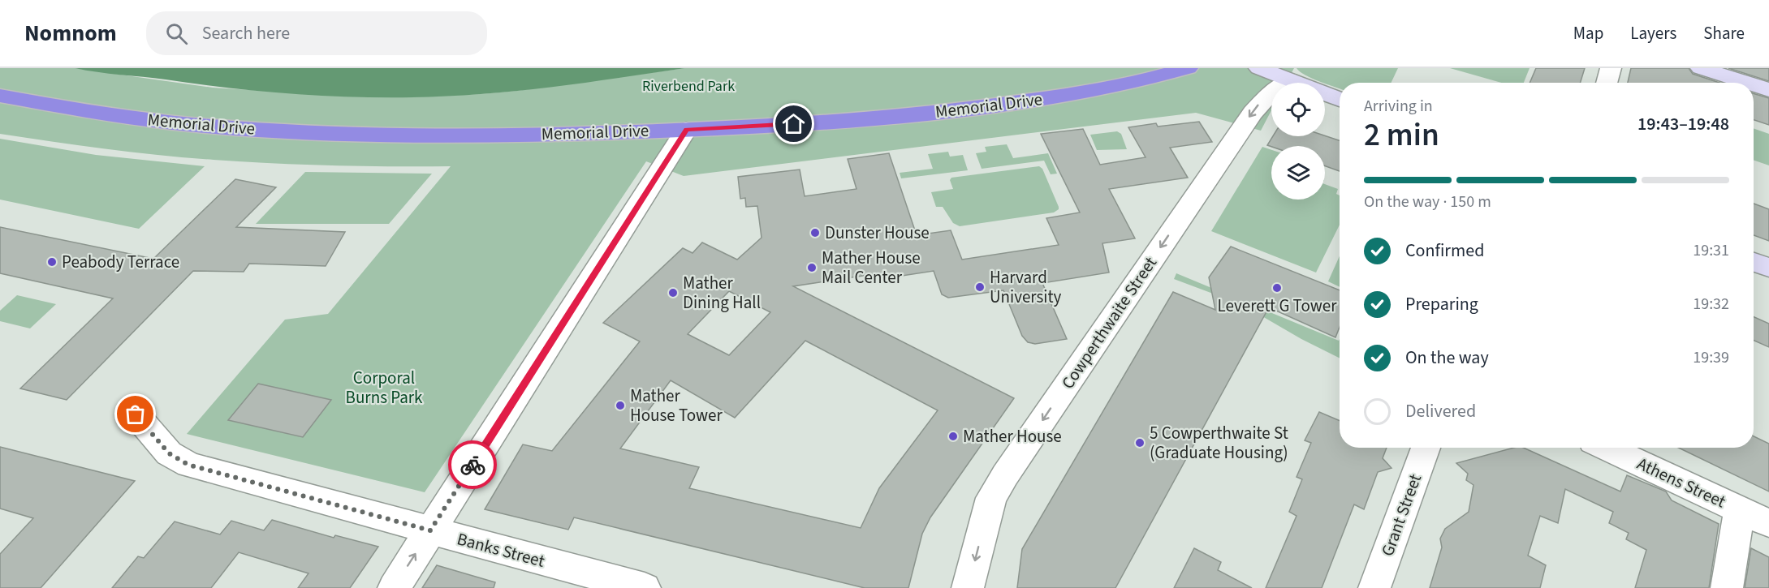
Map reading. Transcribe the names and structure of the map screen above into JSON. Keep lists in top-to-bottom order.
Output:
{
  "streets": {
    "highway": ["Memorial Drive"],
    "street": [
      "Cowperthwaite Street",
      "Athens Street",
      "Grant Street",
      "Banks Street"
    ]
  },
  "one_way": ["Cowperthwaite Street"],
  "parks": ["Riverbend Park", "Corporal Burns Park"],
  "places": [
    "Dunster House",
    "Peabody Terrace",
    "Mather House Mail Center",
    "Harvard University",
    "Leverett G Tower",
    "Mather Dining Hall",
    "Mather House Tower",
    "Mather House",
    "5 Cowperthwaite St (Graduate Housing)"
  ],
  "page": {
    "header": "Nomnom",
    "search": "Search here",
    "nav": ["Map", "Layers", "Share"],
    "heading": ["2 min", "Arriving in", "19:43–19:48"],
    "bar": "On the way · 150 m",
    "list": [
      ["Confirmed", "19:31"],
      ["Preparing", "19:32"],
      ["On the way", "19:39"],
      "Delivered"
    ]
  }
}
